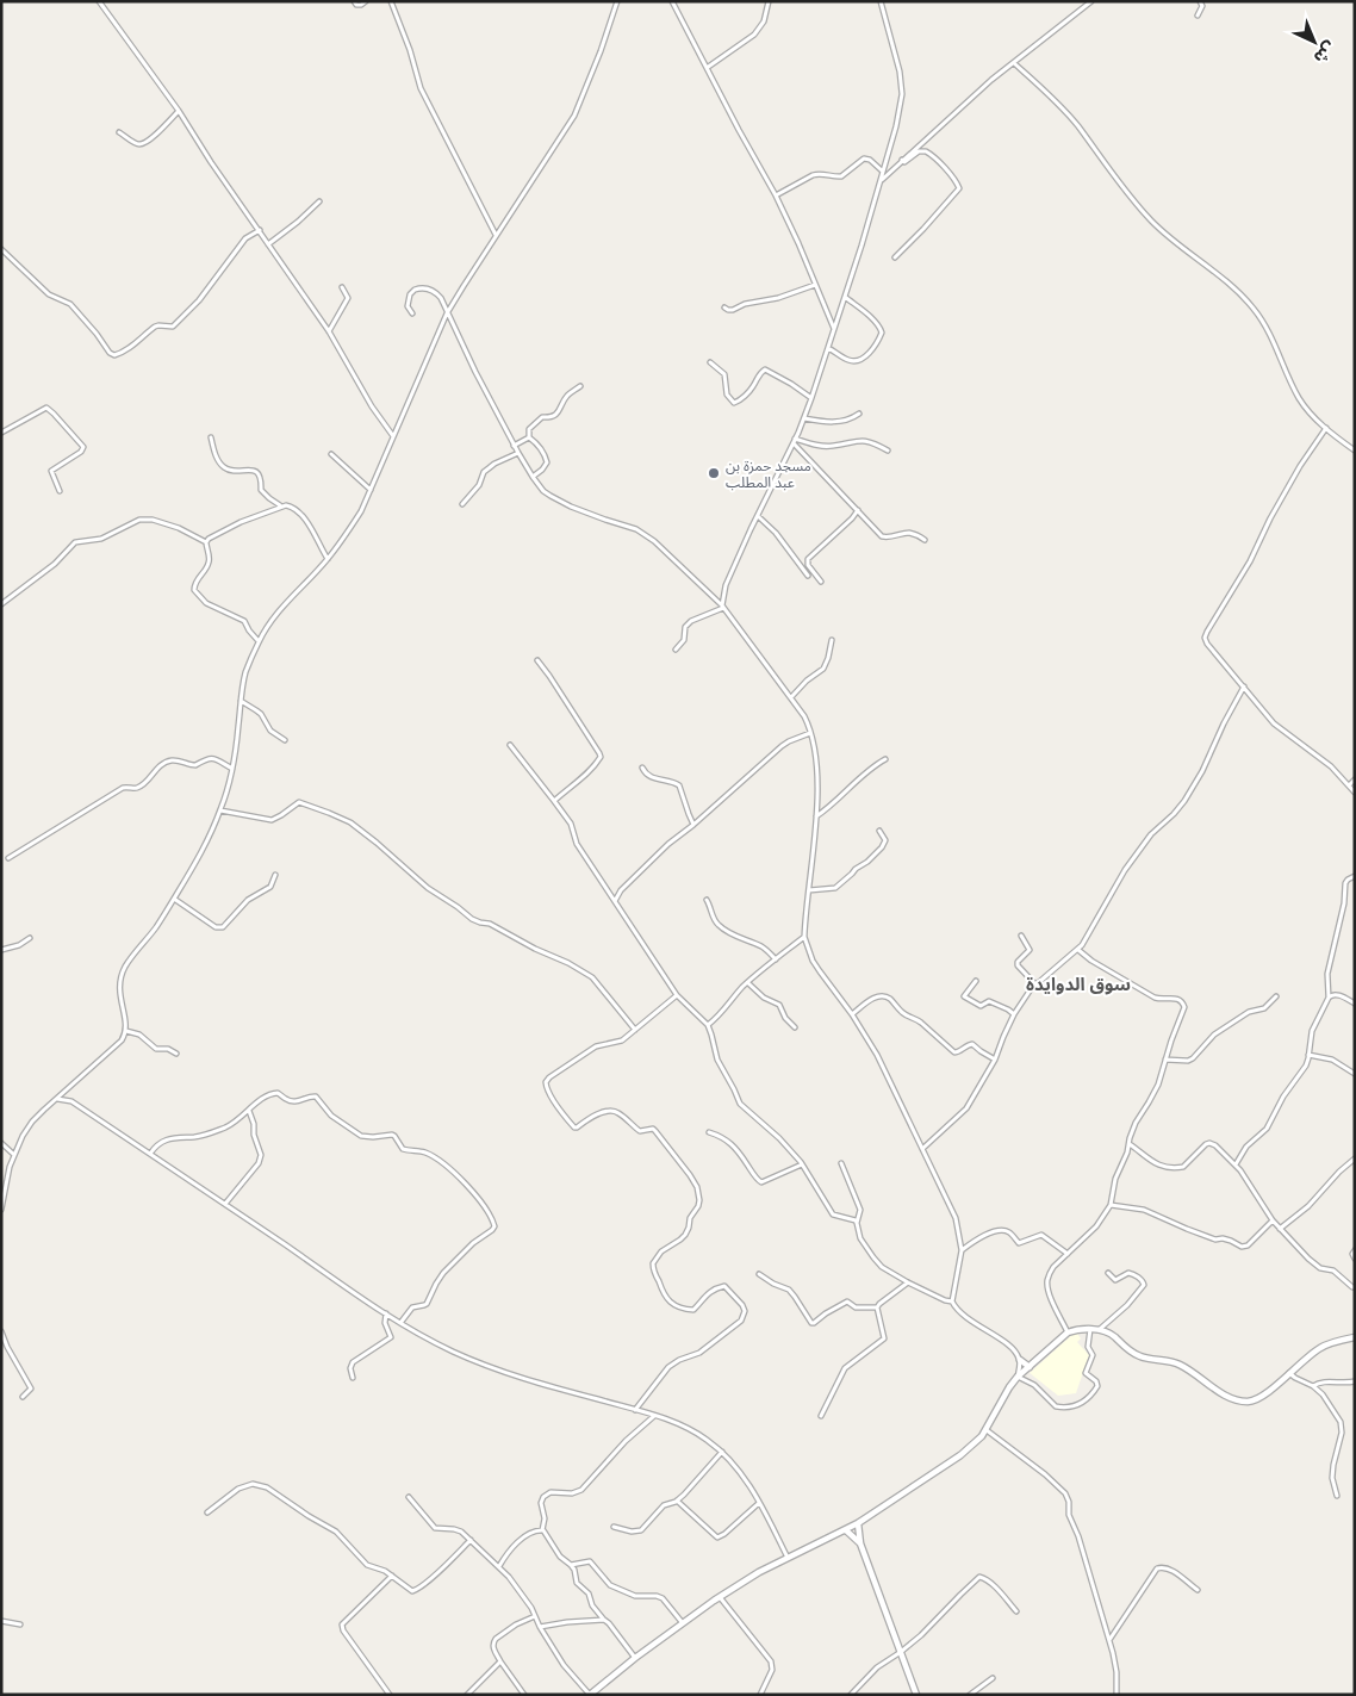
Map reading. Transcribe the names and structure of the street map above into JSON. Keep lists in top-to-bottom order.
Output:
{
  "districts": ["سوق الدوايدة"],
  "places": ["مسجد حمزة بن عبد المطلب"],
  "north": "bottom right"
}
